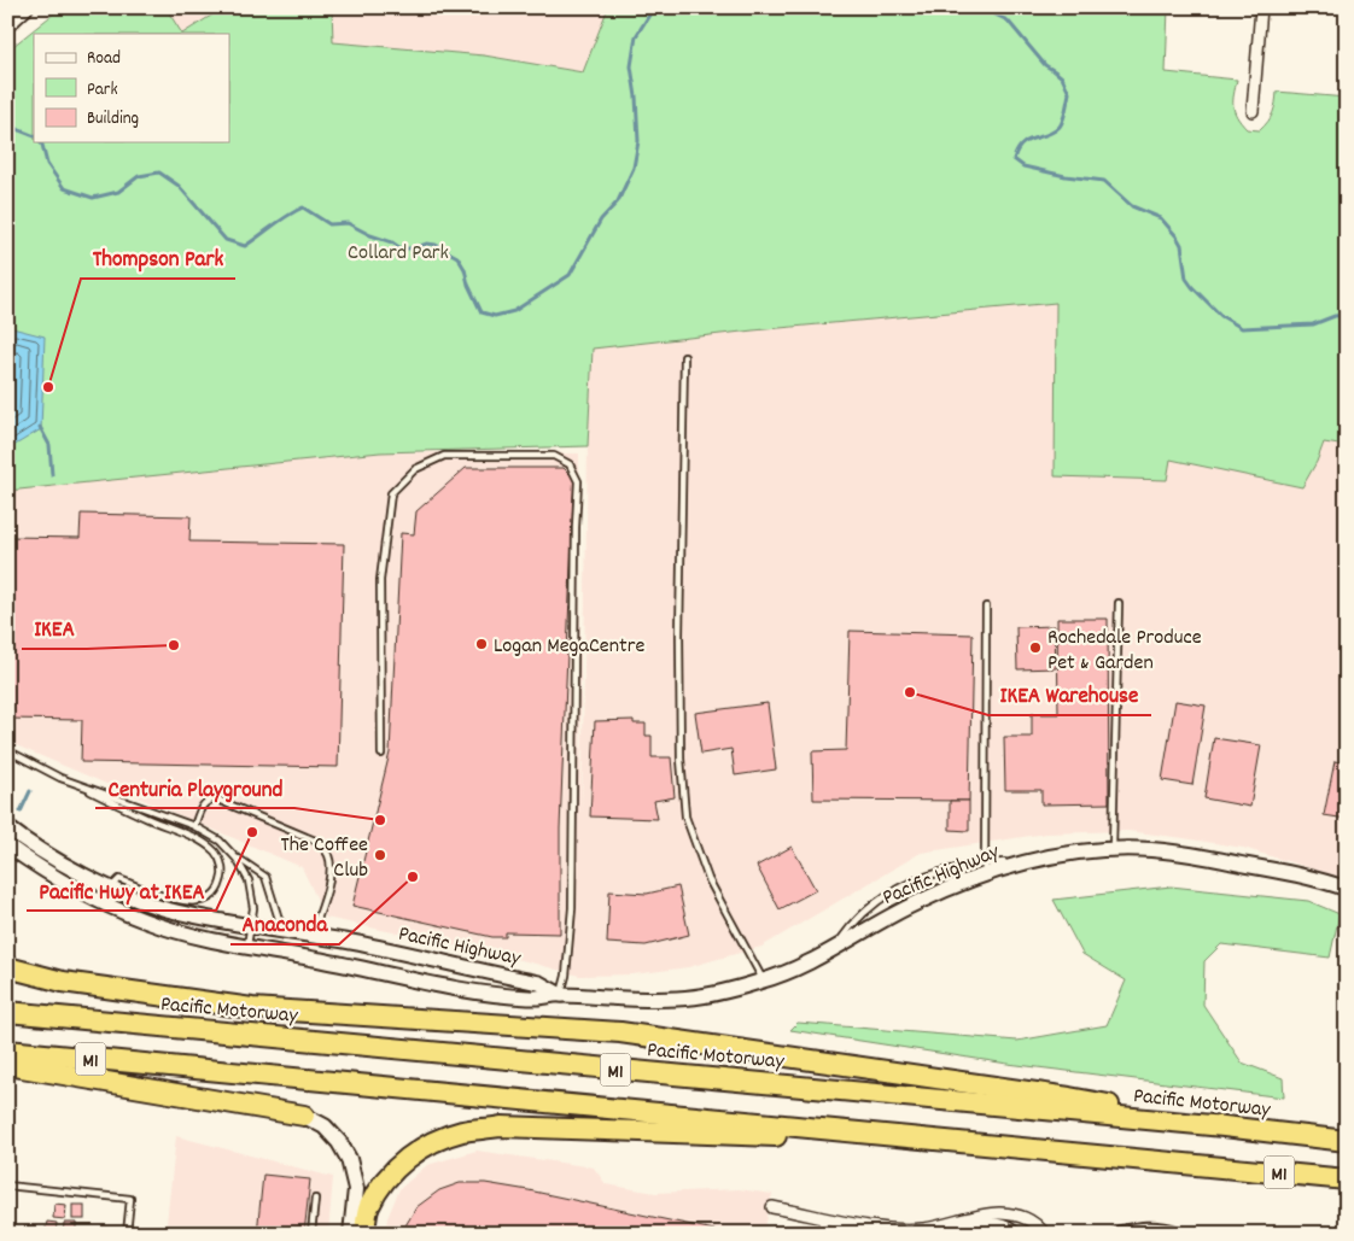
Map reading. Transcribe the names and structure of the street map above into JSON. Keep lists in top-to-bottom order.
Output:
{
  "streets": {
    "highway": ["Pacific Motorway", "M1"],
    "street": ["Pacific Highway"]
  },
  "parks": ["Collard Park"],
  "places": [
    "Thompson Park",
    "Logan MegaCentre",
    "IKEA",
    "Rochedale Produce Pet & Garden",
    "IKEA Warehouse",
    "Centuria Playground",
    "Pacific Hwy at IKEA",
    "The Coffee Club",
    "Anaconda"
  ],
  "legend": ["Road", "Park", "Building"]
}
